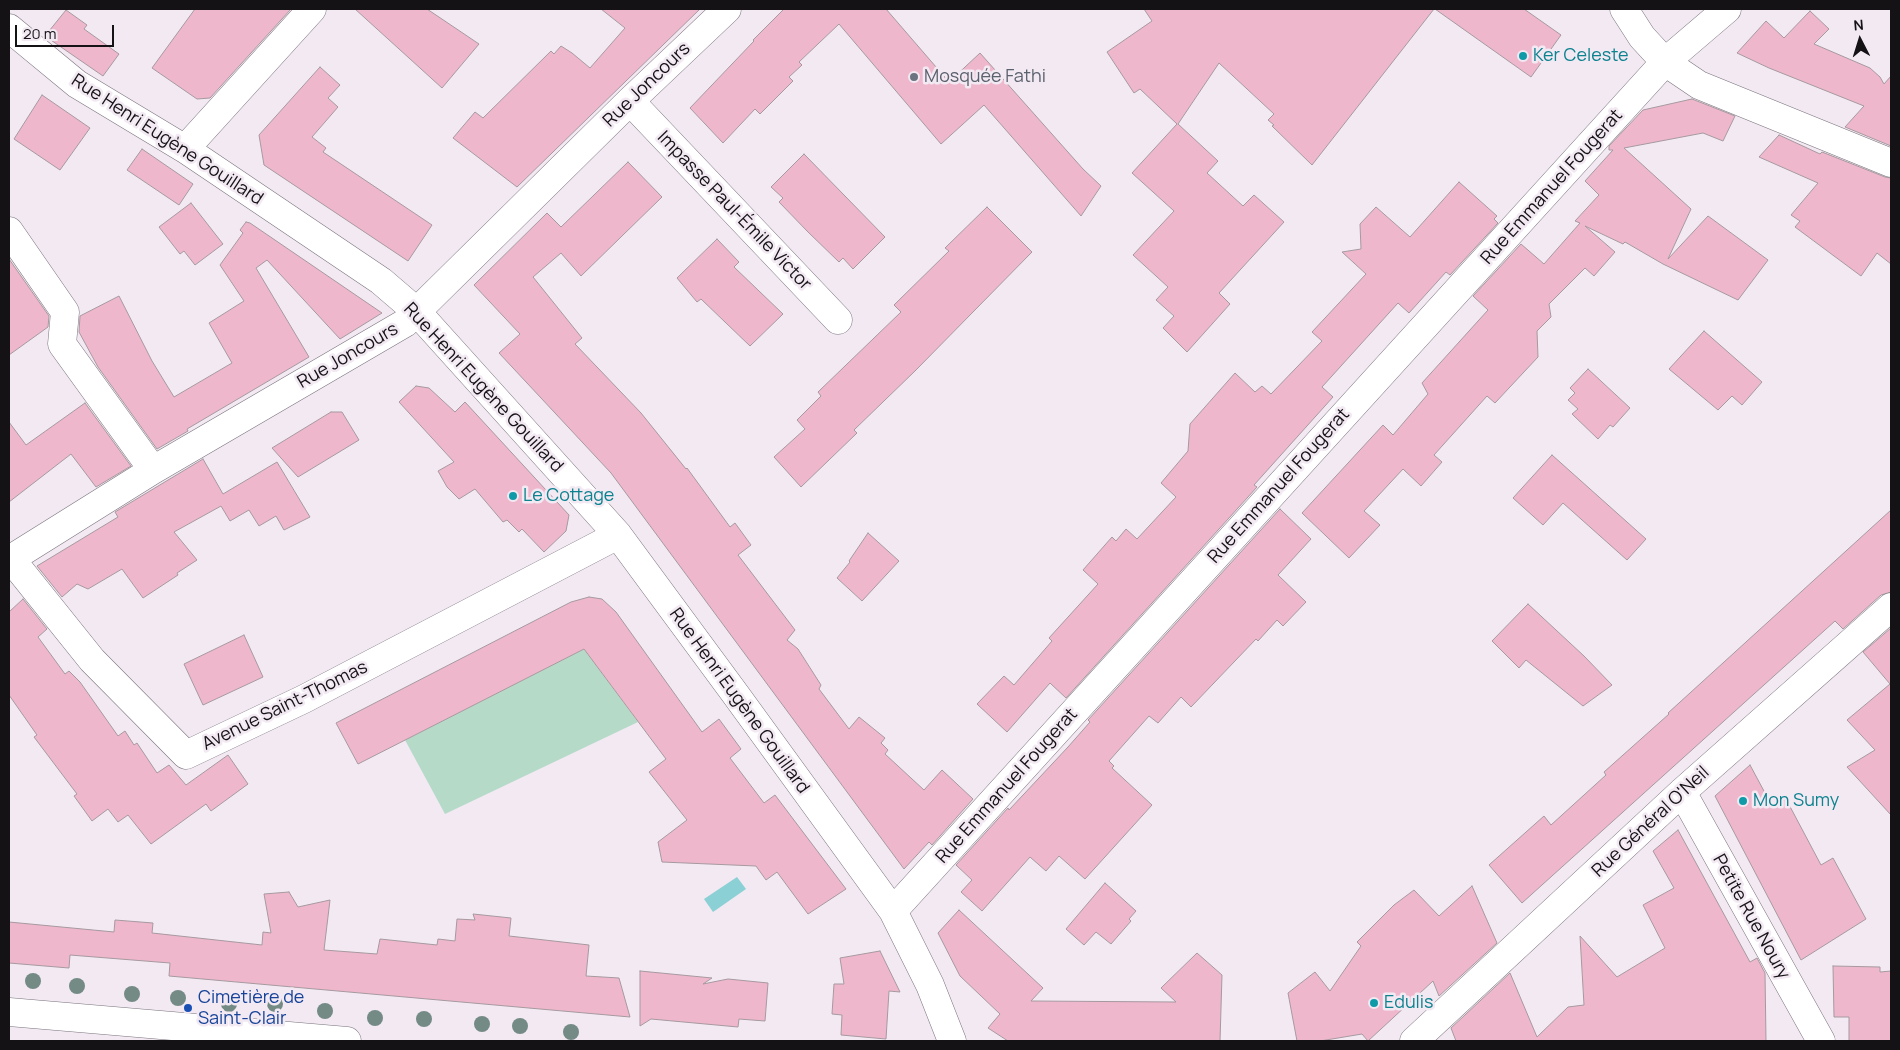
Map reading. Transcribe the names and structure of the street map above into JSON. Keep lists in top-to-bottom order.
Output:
{
  "streets": {
    "street": [
      "Rue Joncours",
      "Rue Henri Eugène Gouillard",
      "Rue Emmanuel Fougerat",
      "Impasse Paul-Émile Victor",
      "Avenue Saint-Thomas",
      "Rue Général O'Neil",
      "Petite Rue Noury"
    ]
  },
  "crossings": [
    ["Rue Joncours", "Rue Henri Eugène Gouillard"],
    ["Rue Joncours", "Impasse Paul-Émile Victor"],
    ["Rue Joncours", "Avenue Saint-Thomas"],
    ["Rue Henri Eugène Gouillard", "Rue Emmanuel Fougerat"],
    ["Rue Henri Eugène Gouillard", "Avenue Saint-Thomas"],
    ["Rue Général O'Neil", "Petite Rue Noury"]
  ],
  "places": [
    "Ker Celeste",
    "Mosquée Fathi",
    "Le Cottage",
    "Mon Sumy",
    "Edulis",
    "Cimetière de Saint-Clair"
  ],
  "scale_bar": "20 m",
  "north": "top"
}
